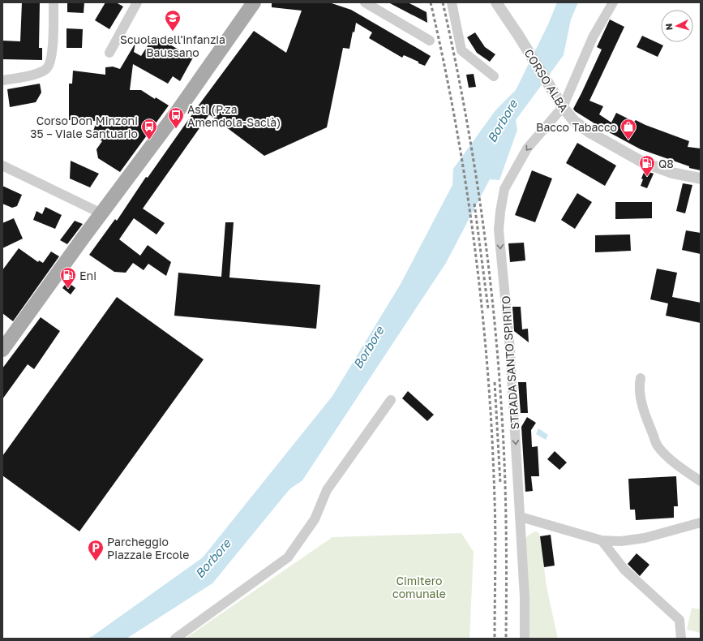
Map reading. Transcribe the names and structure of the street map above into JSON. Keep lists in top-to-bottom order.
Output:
{
  "streets": {
    "street": ["CORSO ALBA", "STRADA SANTO SPIRITO"]
  },
  "crossings": [
    ["CORSO ALBA", "STRADA SANTO SPIRITO"]
  ],
  "one_way": ["STRADA SANTO SPIRITO"],
  "water": ["Borbore"],
  "parks": ["Cimitero comunale"],
  "places": {
    "school or university": ["Scuola dell'infanzia Baussano"],
    "bus stop": ["Asti (P.za Amendola-Saclà)", "Corso Don Minzoni 35 – Viale Santuario"],
    "shop": ["Bacco Tabacco"],
    "fuel station": ["Q8", "Eni"],
    "parking": ["Parcheggio Piazzale Ercole"]
  },
  "north": "left"
}
